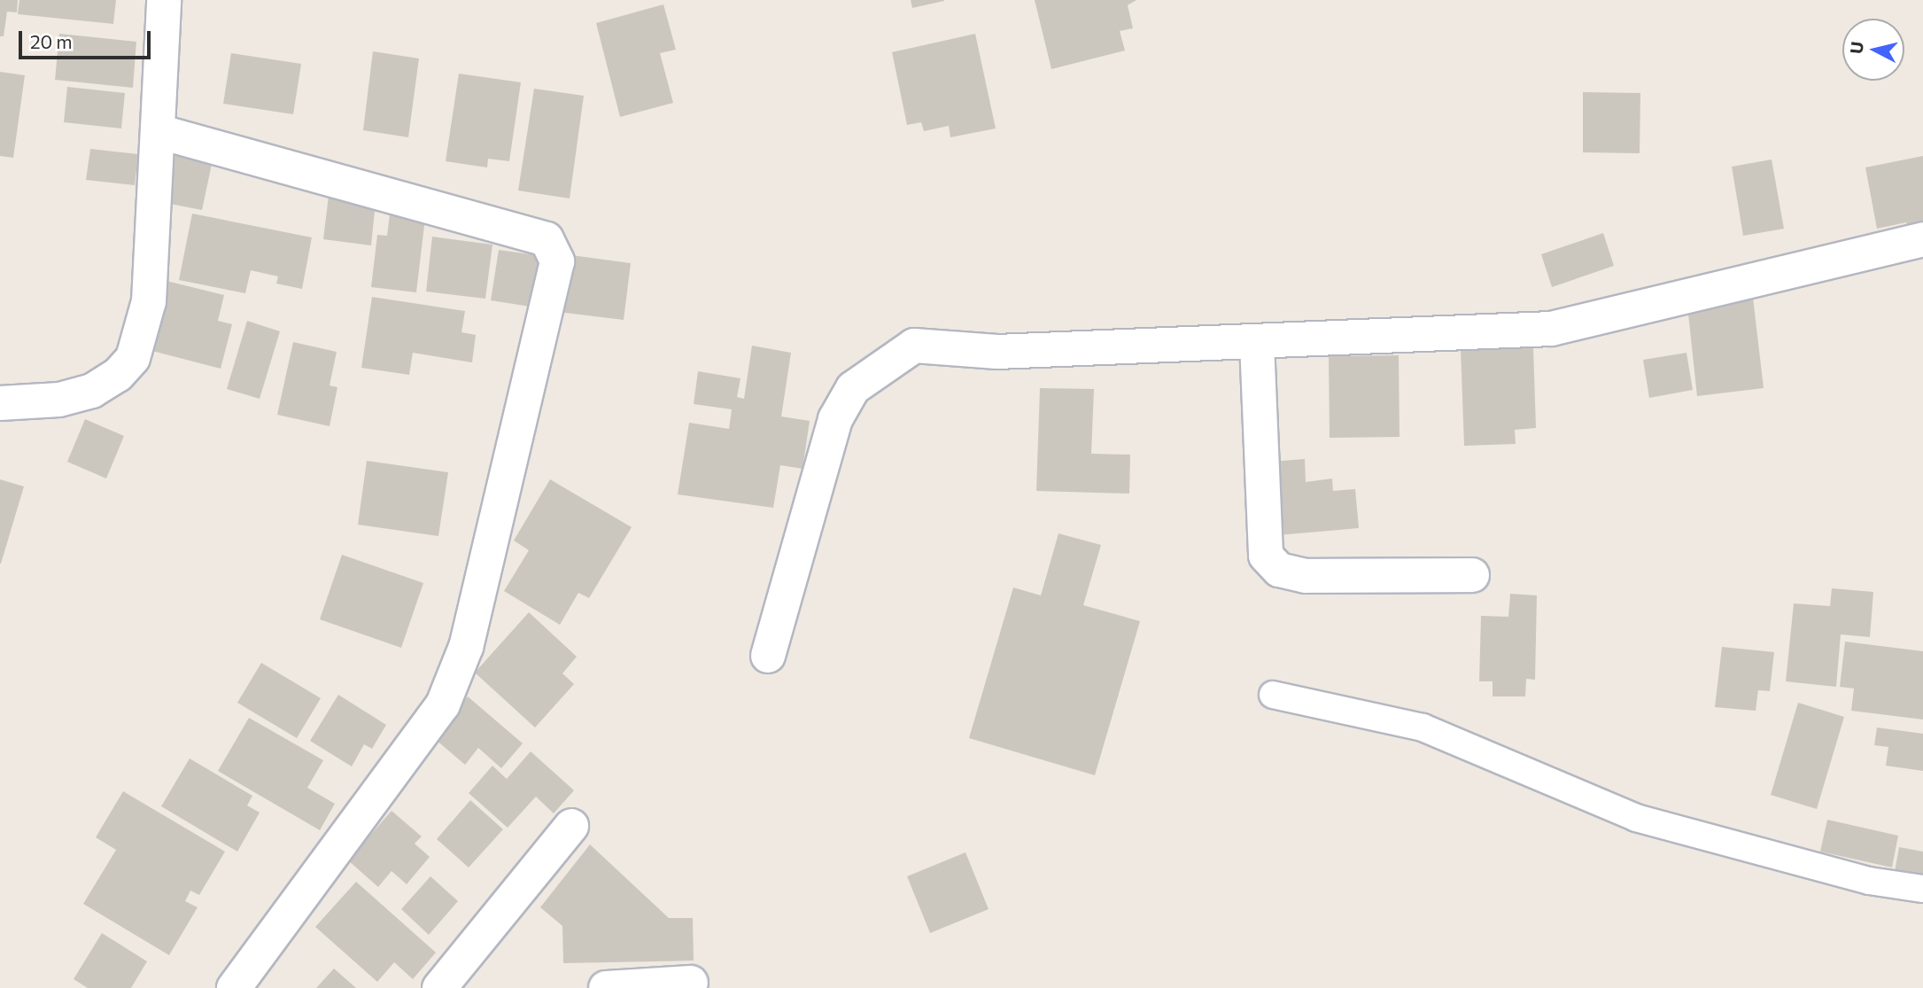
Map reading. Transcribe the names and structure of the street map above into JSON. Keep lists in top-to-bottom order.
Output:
{
  "scale_bar": "20 m",
  "north": "left"
}
